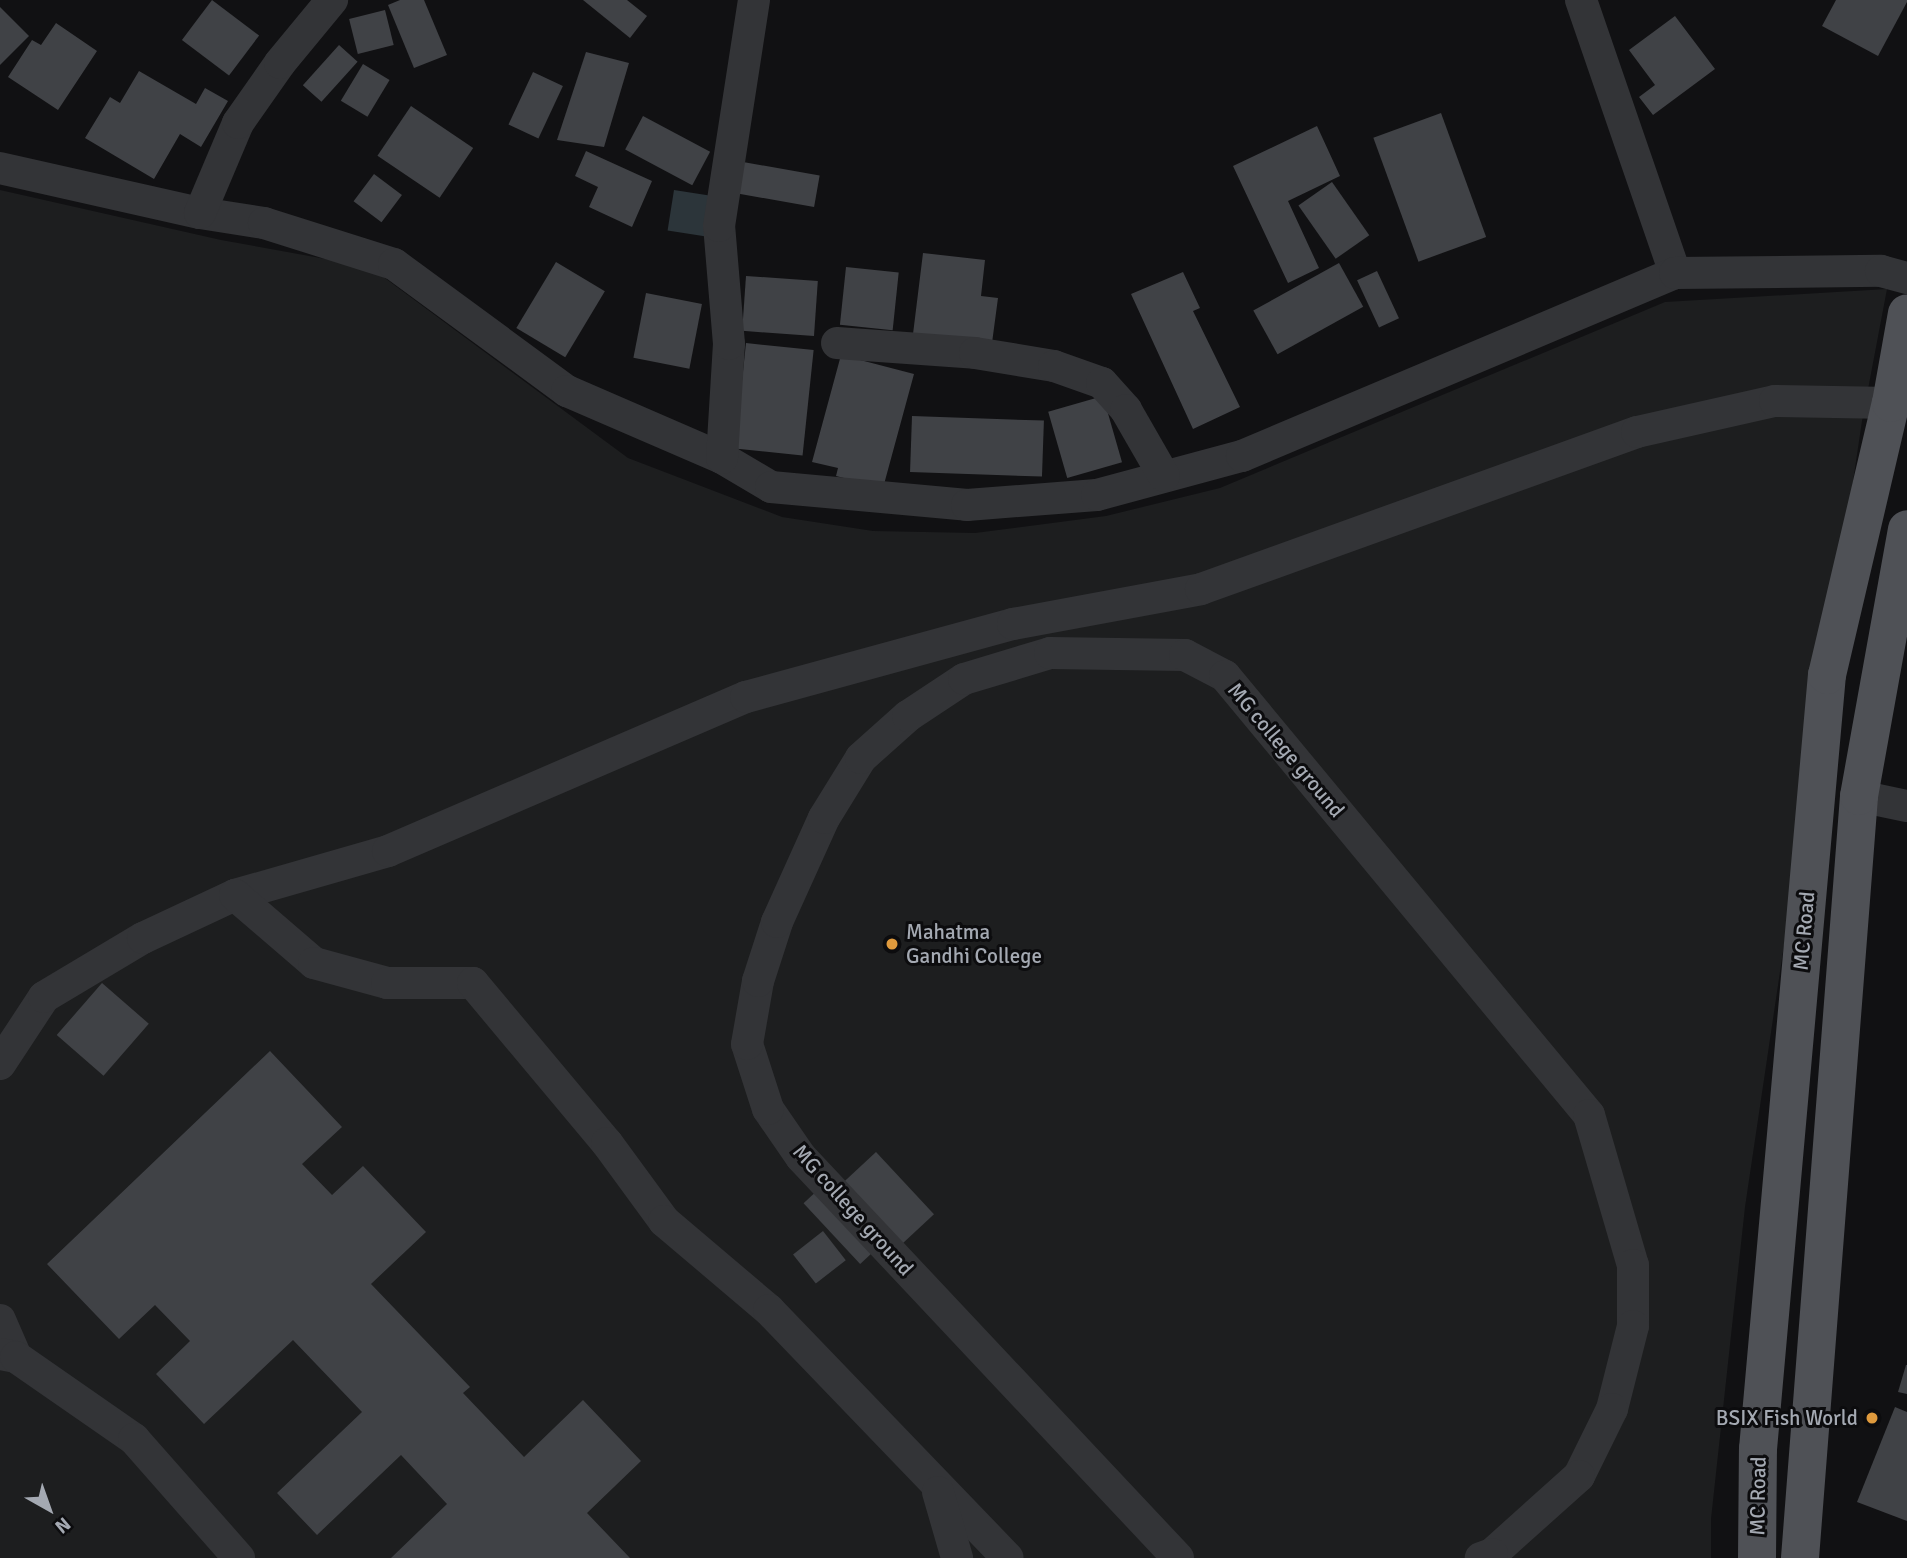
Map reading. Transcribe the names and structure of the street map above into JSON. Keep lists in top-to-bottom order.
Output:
{
  "streets": {
    "main road": ["MC Road"],
    "street": ["MG college ground"]
  },
  "places": ["Mahatma Gandhi College", "BSIX Fish World"],
  "north": "bottom right"
}
